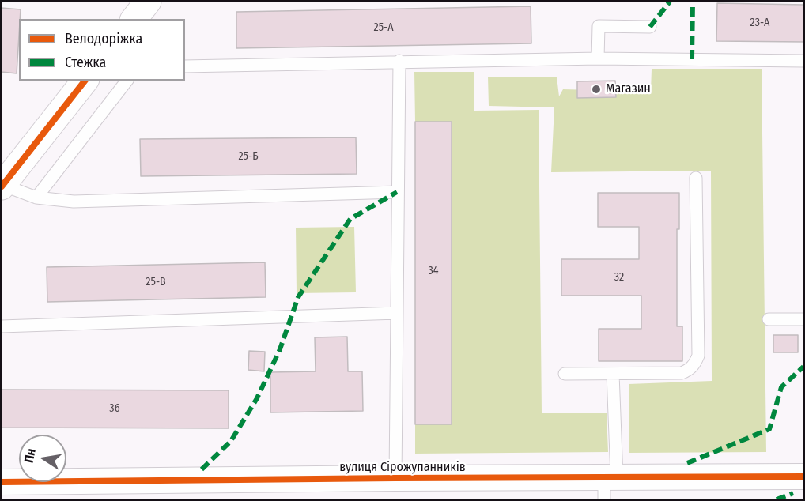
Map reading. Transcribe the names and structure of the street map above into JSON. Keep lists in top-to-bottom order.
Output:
{
  "streets": {
    "street": ["вулиця Сірожупанників"]
  },
  "places": ["Магазин"],
  "house_numbers": [
    "23-А",
    "25-А",
    "25-Б",
    "34",
    "32",
    "25-В",
    "36"
  ],
  "legend": ["Велодоріжка", "Стежка"],
  "north": "left"
}
